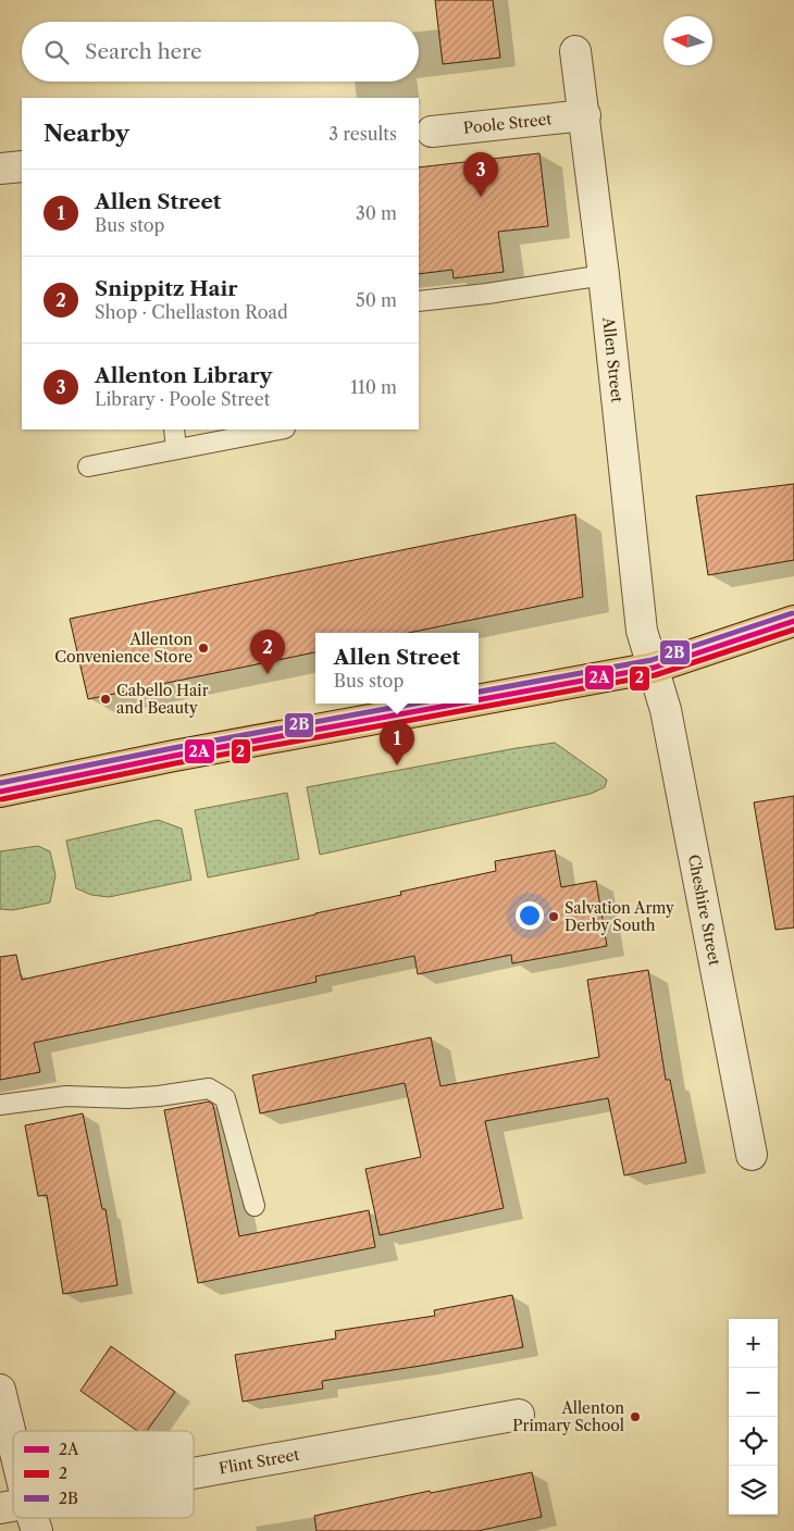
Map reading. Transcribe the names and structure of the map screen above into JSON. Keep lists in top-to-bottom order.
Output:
{
  "streets": {
    "street": [
      "Poole Street",
      "Allen Street",
      "Cheshire Street",
      "Flint Street"
    ]
  },
  "crossings": [
    ["Poole Street", "Allen Street"],
    ["Allen Street", "Cheshire Street"]
  ],
  "places": [
    "Allenton Convenience Store",
    "Cabello Hair and Beauty",
    "Salvation Army Derby South",
    "Allenton Primary School"
  ],
  "lines": ["transit line 2B", "transit line 2A", "transit line 2"],
  "legend": ["2A", "2", "2B"],
  "north": "left",
  "page": {
    "search": "Search here",
    "heading": ["Nearby", "3 results"],
    "pins": ["3", "2", "1"],
    "list": [
      {
        "mark": "1",
        "name": "Allen Street",
        "note": "Bus stop",
        "value": "30 m"
      },
      {
        "mark": "2",
        "name": "Snippitz Hair",
        "note": "Shop · Chellaston Road",
        "value": "50 m"
      },
      {
        "mark": "3",
        "name": "Allenton Library",
        "note": "Library · Poole Street",
        "value": "110 m"
      }
    ],
    "popup": ["Allen Street", "Bus stop"],
    "map_buttons": ["+", "−"]
  }
}
